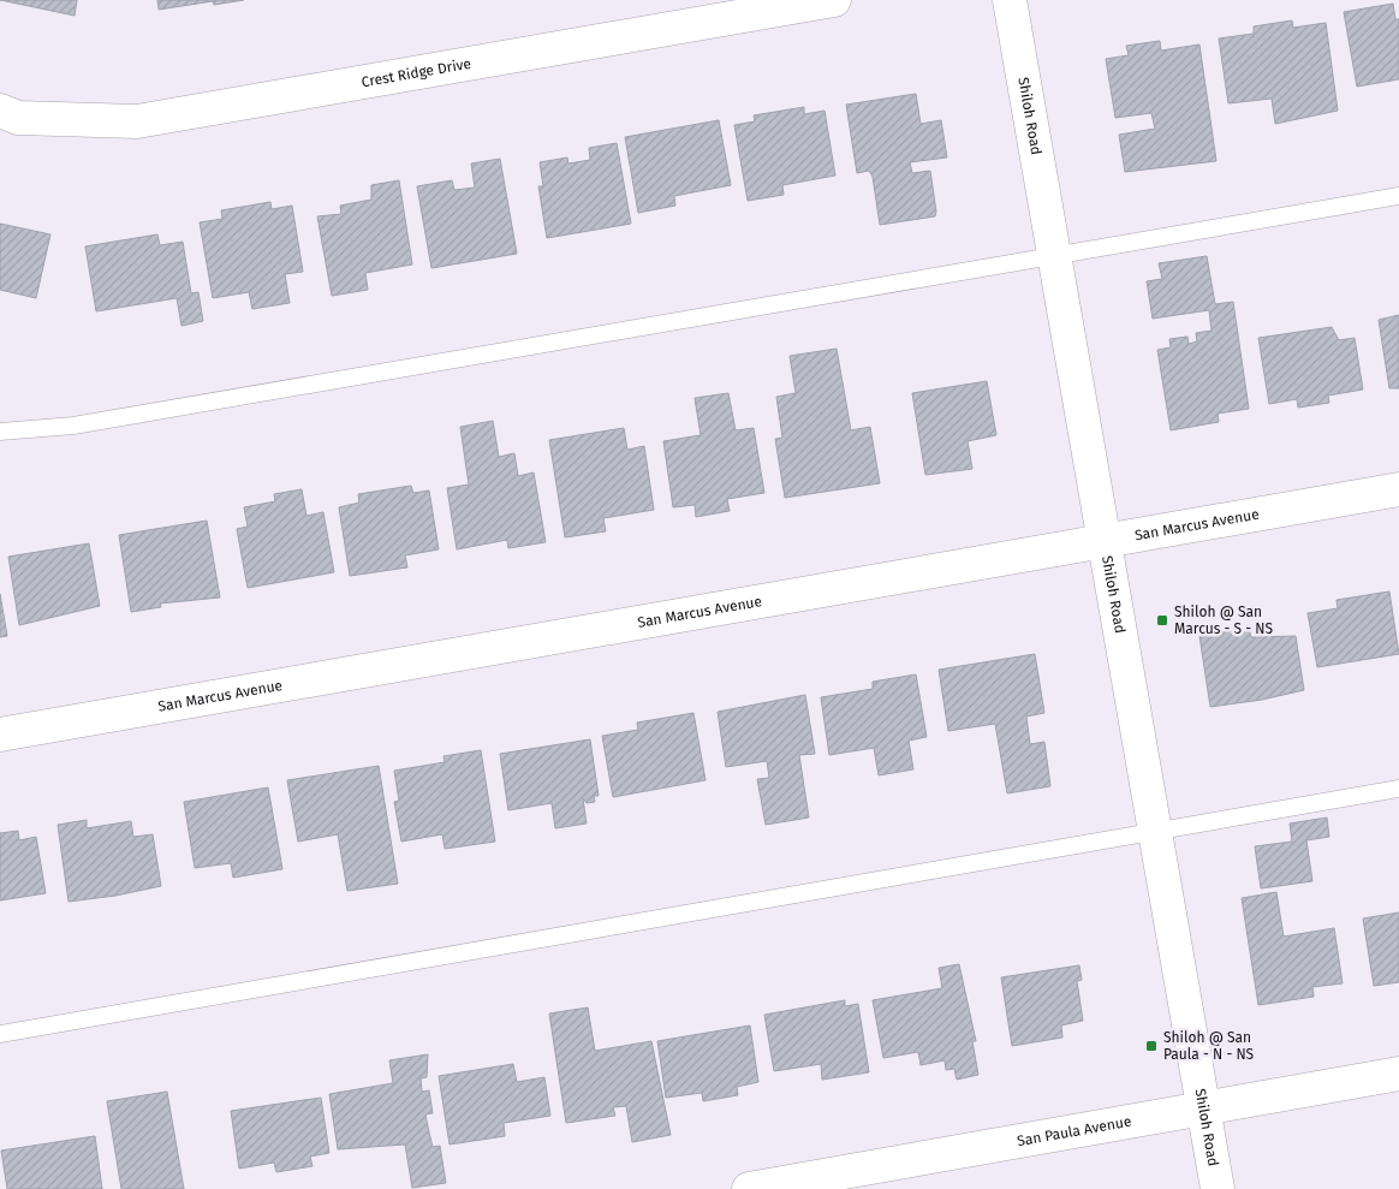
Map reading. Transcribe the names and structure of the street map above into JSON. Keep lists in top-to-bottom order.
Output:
{
  "streets": {
    "street": [
      "Crest Ridge Drive",
      "Shiloh Road",
      "San Marcus Avenue",
      "San Paula Avenue"
    ]
  },
  "crossings": [
    ["Shiloh Road", "San Marcus Avenue"],
    ["Shiloh Road", "San Paula Avenue"]
  ],
  "places": {
    "transit": ["Shiloh @ San Marcus - S - NS", "Shiloh @ San Paula - N - NS"]
  }
}
